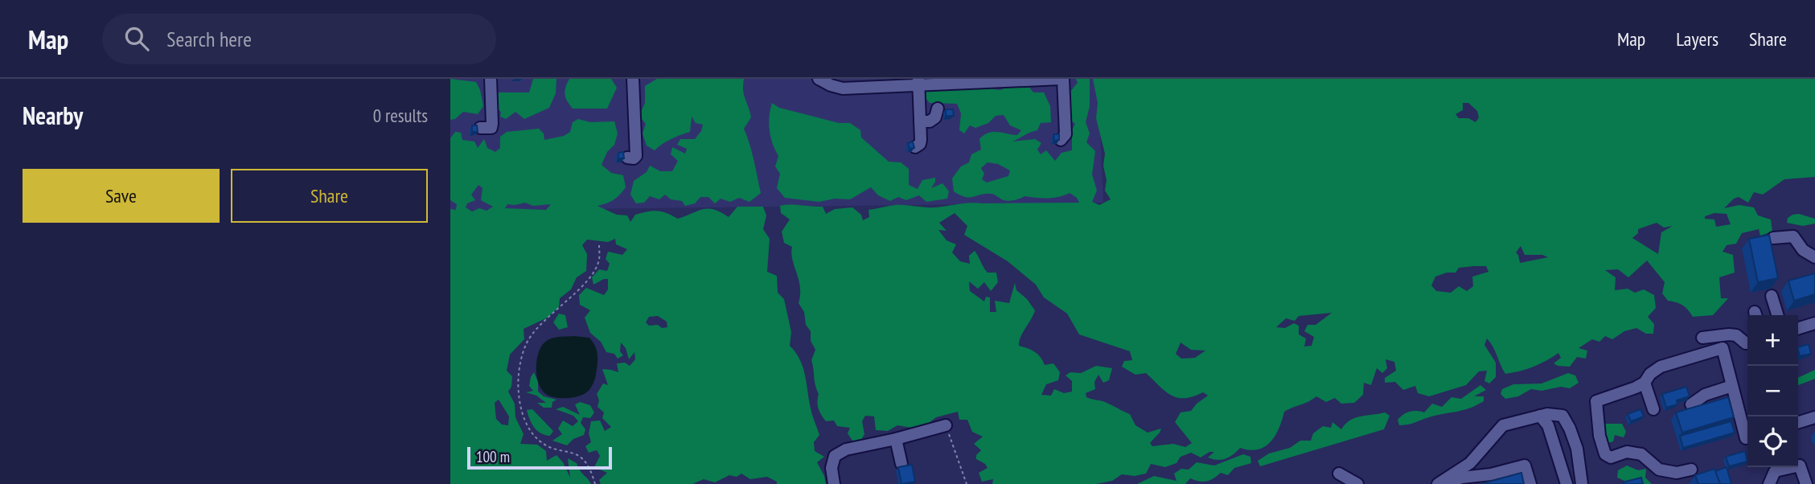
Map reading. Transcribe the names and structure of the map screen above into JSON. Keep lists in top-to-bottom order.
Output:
{
  "scale_bar": "100 m",
  "page": {
    "header": "Map",
    "search": "Search here",
    "nav": ["Map", "Layers", "Share"],
    "heading": ["Nearby", "0 results"],
    "buttons": ["Save", "Share"],
    "map_buttons": ["+", "−"],
    "scale": "100 m"
  }
}
